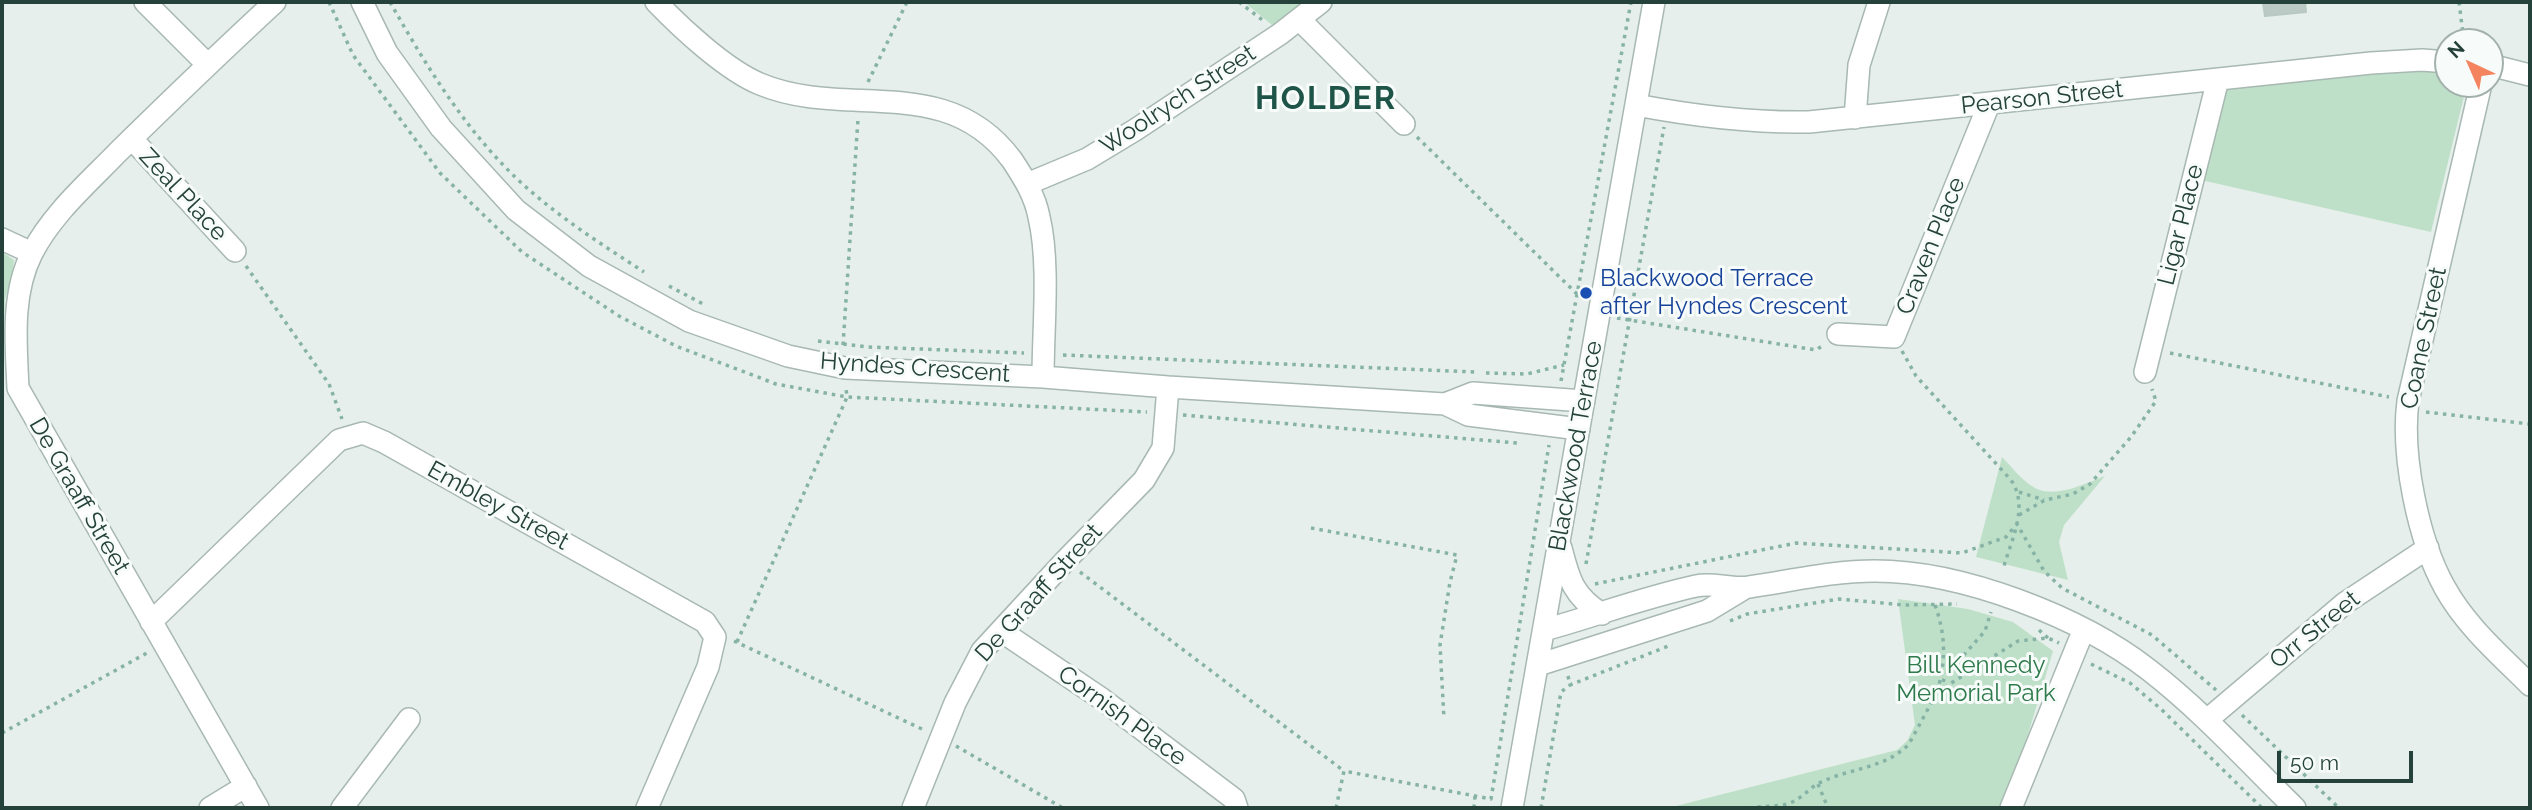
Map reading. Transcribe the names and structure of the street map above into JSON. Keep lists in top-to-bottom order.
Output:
{
  "streets": {
    "street": [
      "Pearson Street",
      "Woolrych Street",
      "Zeal Place",
      "Ligar Place",
      "Craven Place",
      "Coane Street",
      "Hyndes Crescent",
      "Blackwood Terrace",
      "De Graaff Street",
      "Embley Street",
      "Orr Street",
      "Cornish Place"
    ]
  },
  "crossings": [
    ["Pearson Street", "Ligar Place"],
    ["Pearson Street", "Craven Place"],
    ["Pearson Street", "Blackwood Terrace"],
    ["Zeal Place", "De Graaff Street"],
    ["Coane Street", "Orr Street"],
    ["Hyndes Crescent", "Blackwood Terrace"],
    ["Hyndes Crescent", "De Graaff Street"],
    ["De Graaff Street", "Cornish Place"]
  ],
  "districts": ["HOLDER"],
  "parks": ["Bill Kennedy Memorial Park"],
  "places": ["Blackwood Terrace after Hyndes Crescent"],
  "scale_bar": "50 m",
  "north": "top left"
}
